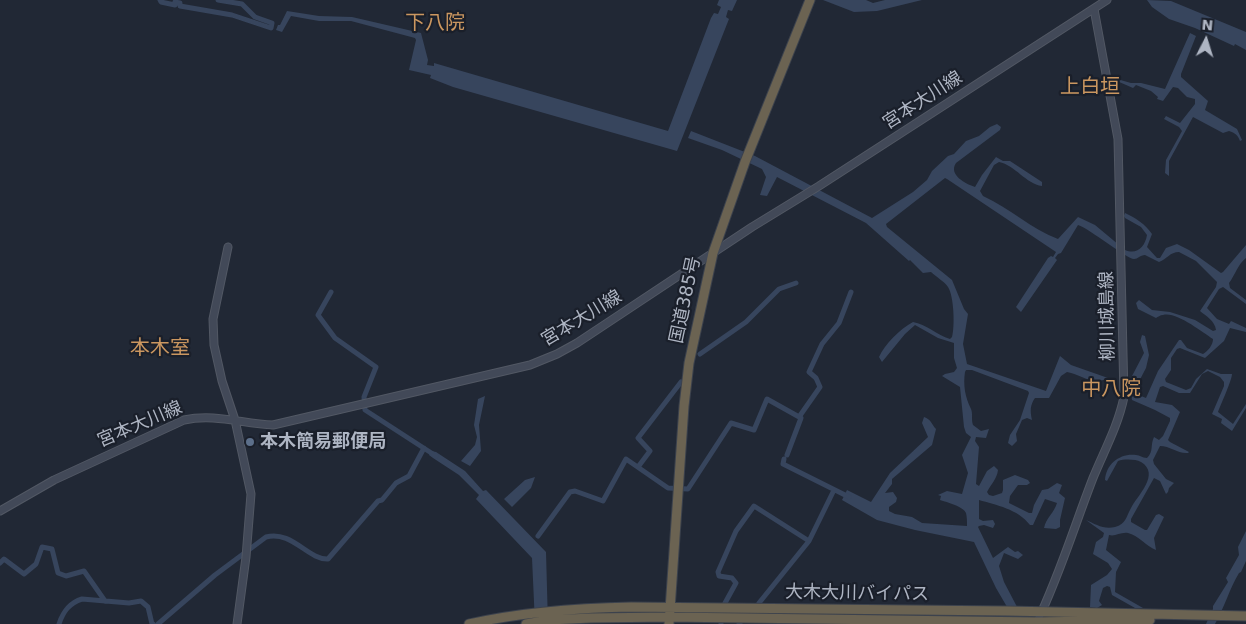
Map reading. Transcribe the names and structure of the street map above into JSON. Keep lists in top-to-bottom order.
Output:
{
  "streets": {
    "highway": ["国道385号", "大木大川バイパス"],
    "main road": ["宮本大川線", "柳川城島線"]
  },
  "crossings": [
    ["宮本大川線", "国道385号"],
    ["宮本大川線", "柳川城島線"],
    ["国道385号", "大木大川バイパス"],
    ["柳川城島線", "大木大川バイパス"]
  ],
  "districts": [
    "下八院",
    "上白垣",
    "本木室",
    "中八院"
  ],
  "places": ["本木簡易郵便局"],
  "north": "top"
}
